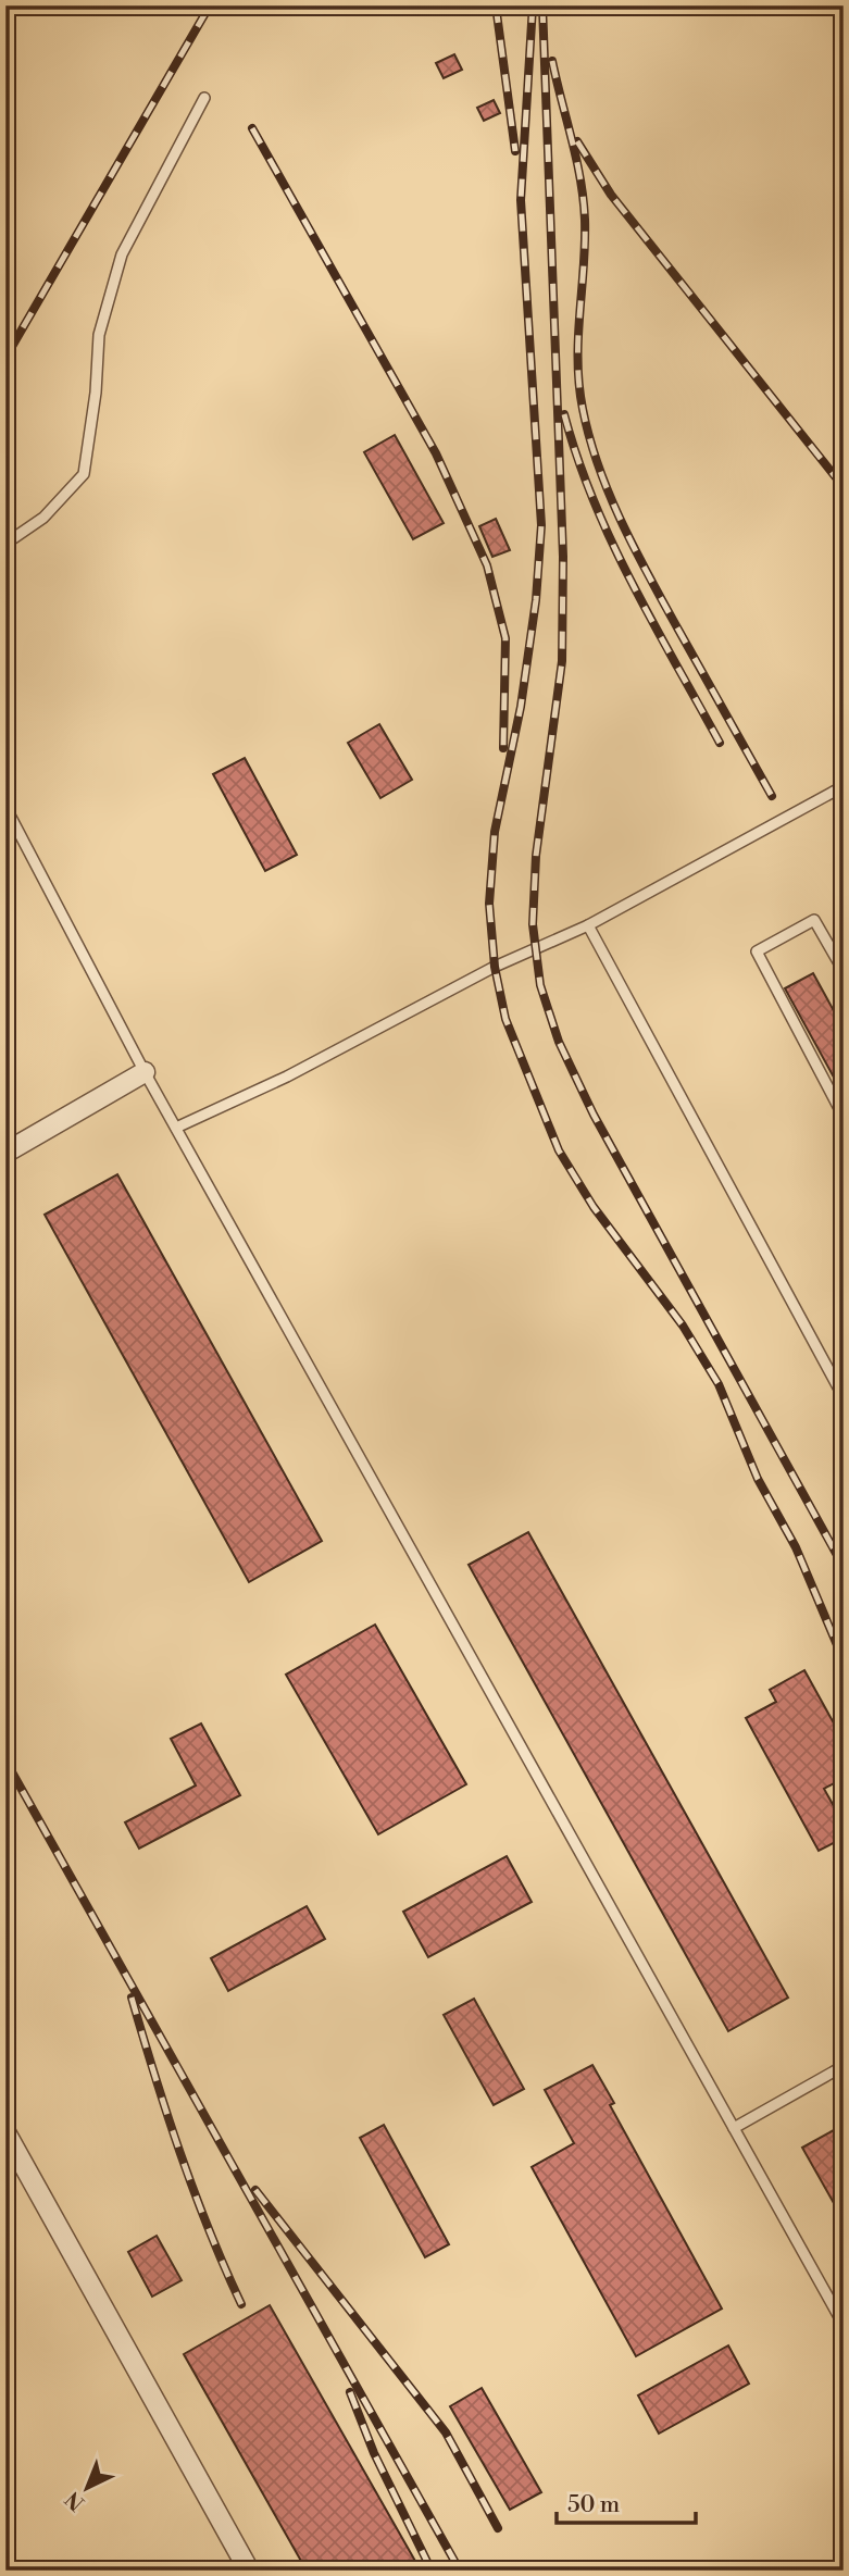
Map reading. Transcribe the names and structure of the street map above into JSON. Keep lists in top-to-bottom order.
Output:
{
  "scale_bar": "50 m",
  "north": "bottom left"
}
